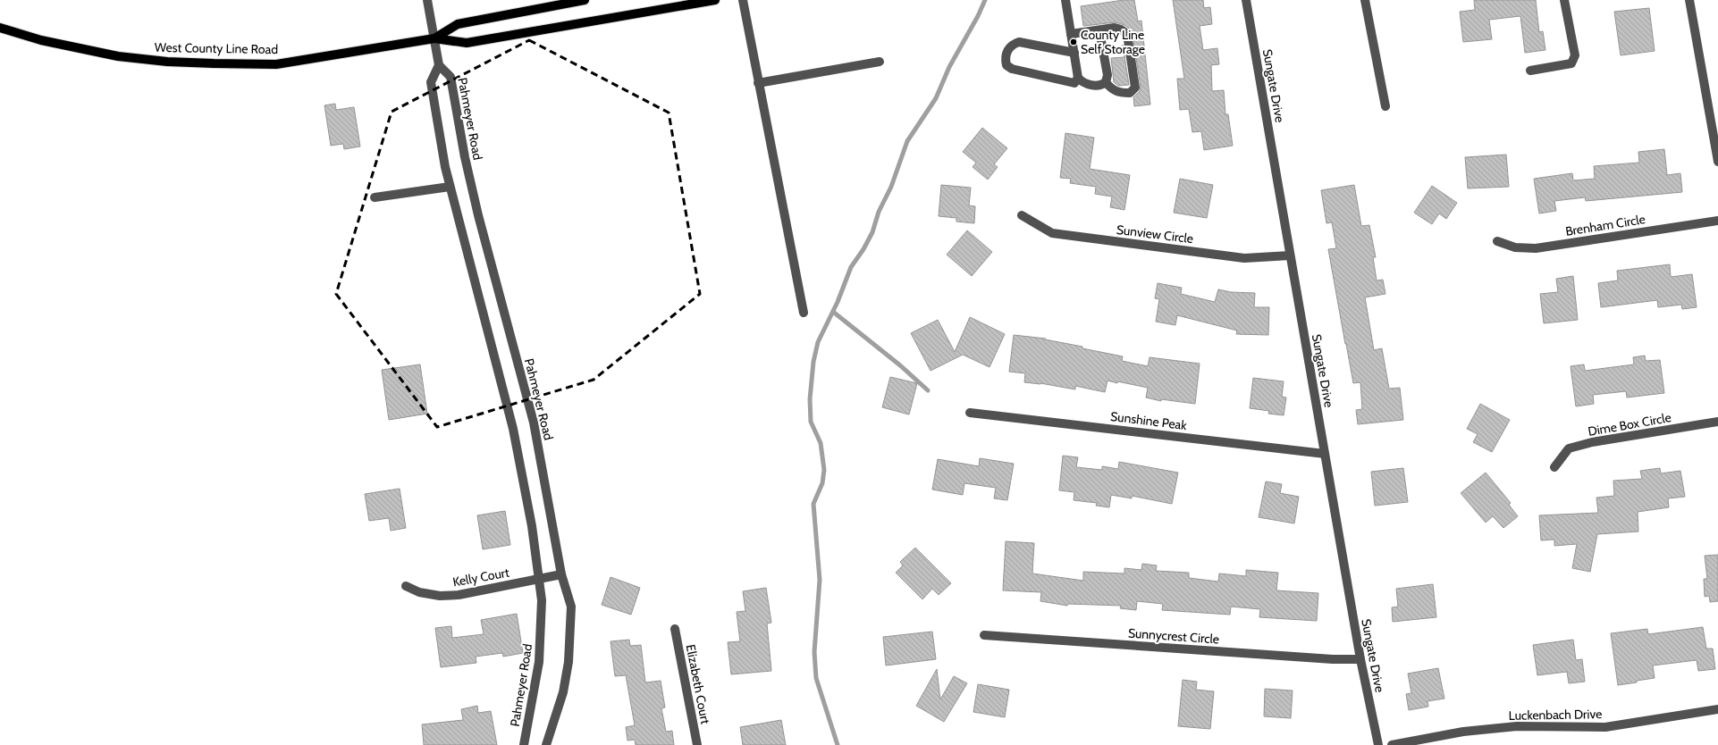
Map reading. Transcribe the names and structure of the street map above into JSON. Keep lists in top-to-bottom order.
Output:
{
  "streets": {
    "main road": ["West County Line Road"],
    "street": [
      "Sungate Drive",
      "Pahmeyer Road",
      "Brenham Circle",
      "Sunview Circle",
      "Sunshine Peak",
      "Dime Box Circle",
      "Kelly Court",
      "Sunnycrest Circle",
      "Elizabeth Court",
      "Luckenbach Drive"
    ]
  },
  "crossings": [
    ["Sungate Drive", "Sunview Circle"],
    ["Sungate Drive", "Sunshine Peak"],
    ["Sungate Drive", "Sunnycrest Circle"],
    ["Pahmeyer Road", "Kelly Court"]
  ],
  "places": ["County Line Self Storage"]
}
